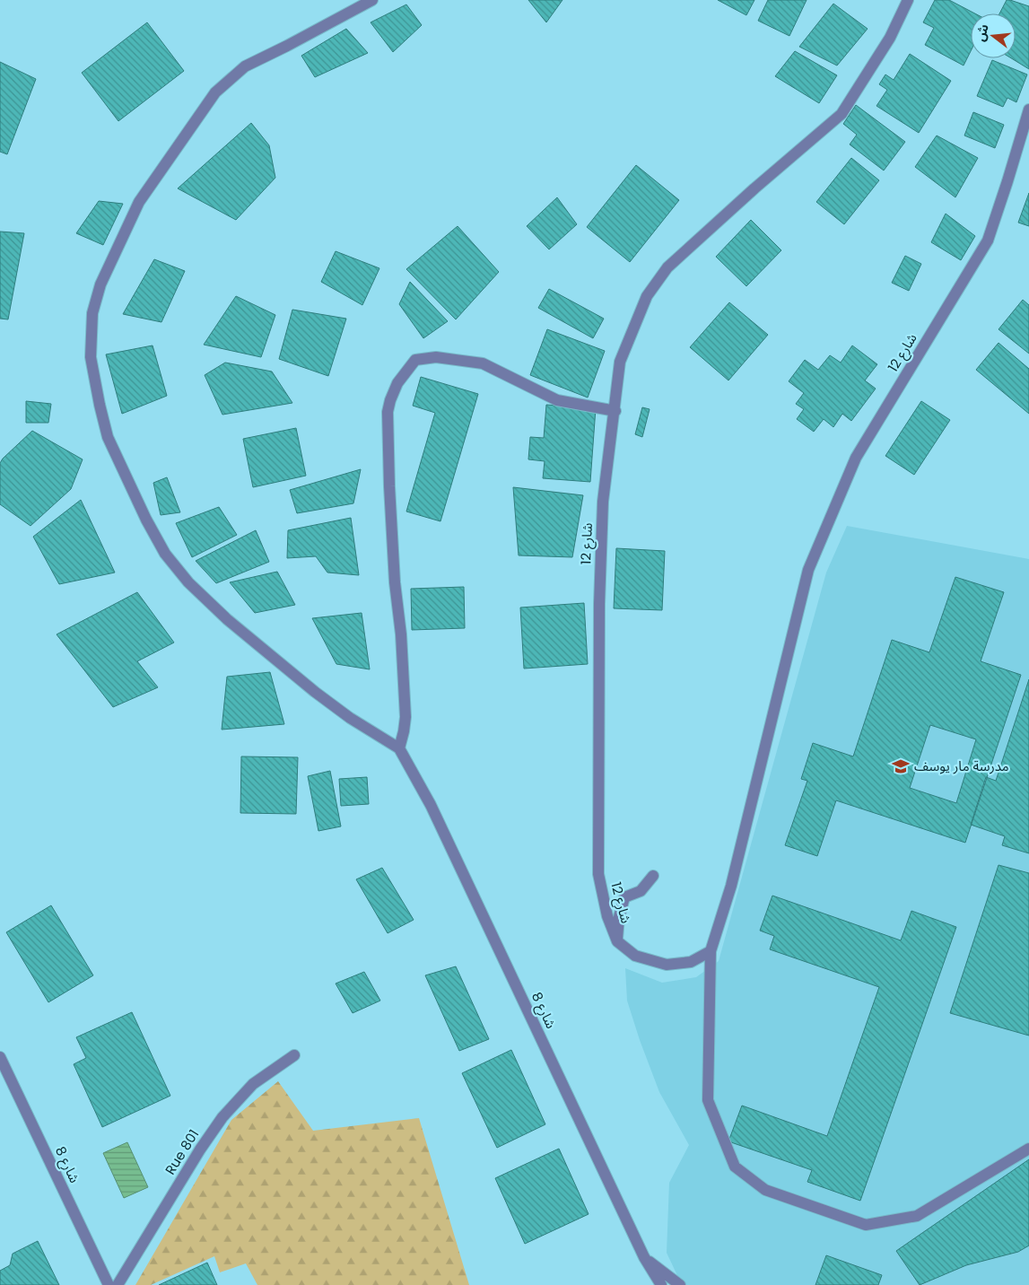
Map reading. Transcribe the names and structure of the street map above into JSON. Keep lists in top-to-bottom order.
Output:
{
  "streets": {
    "street": ["شارع 12", "شارع 8", "Rue 801"]
  },
  "places": {
    "school or university": ["مدرسة مار يوسف"]
  },
  "north": "left"
}
